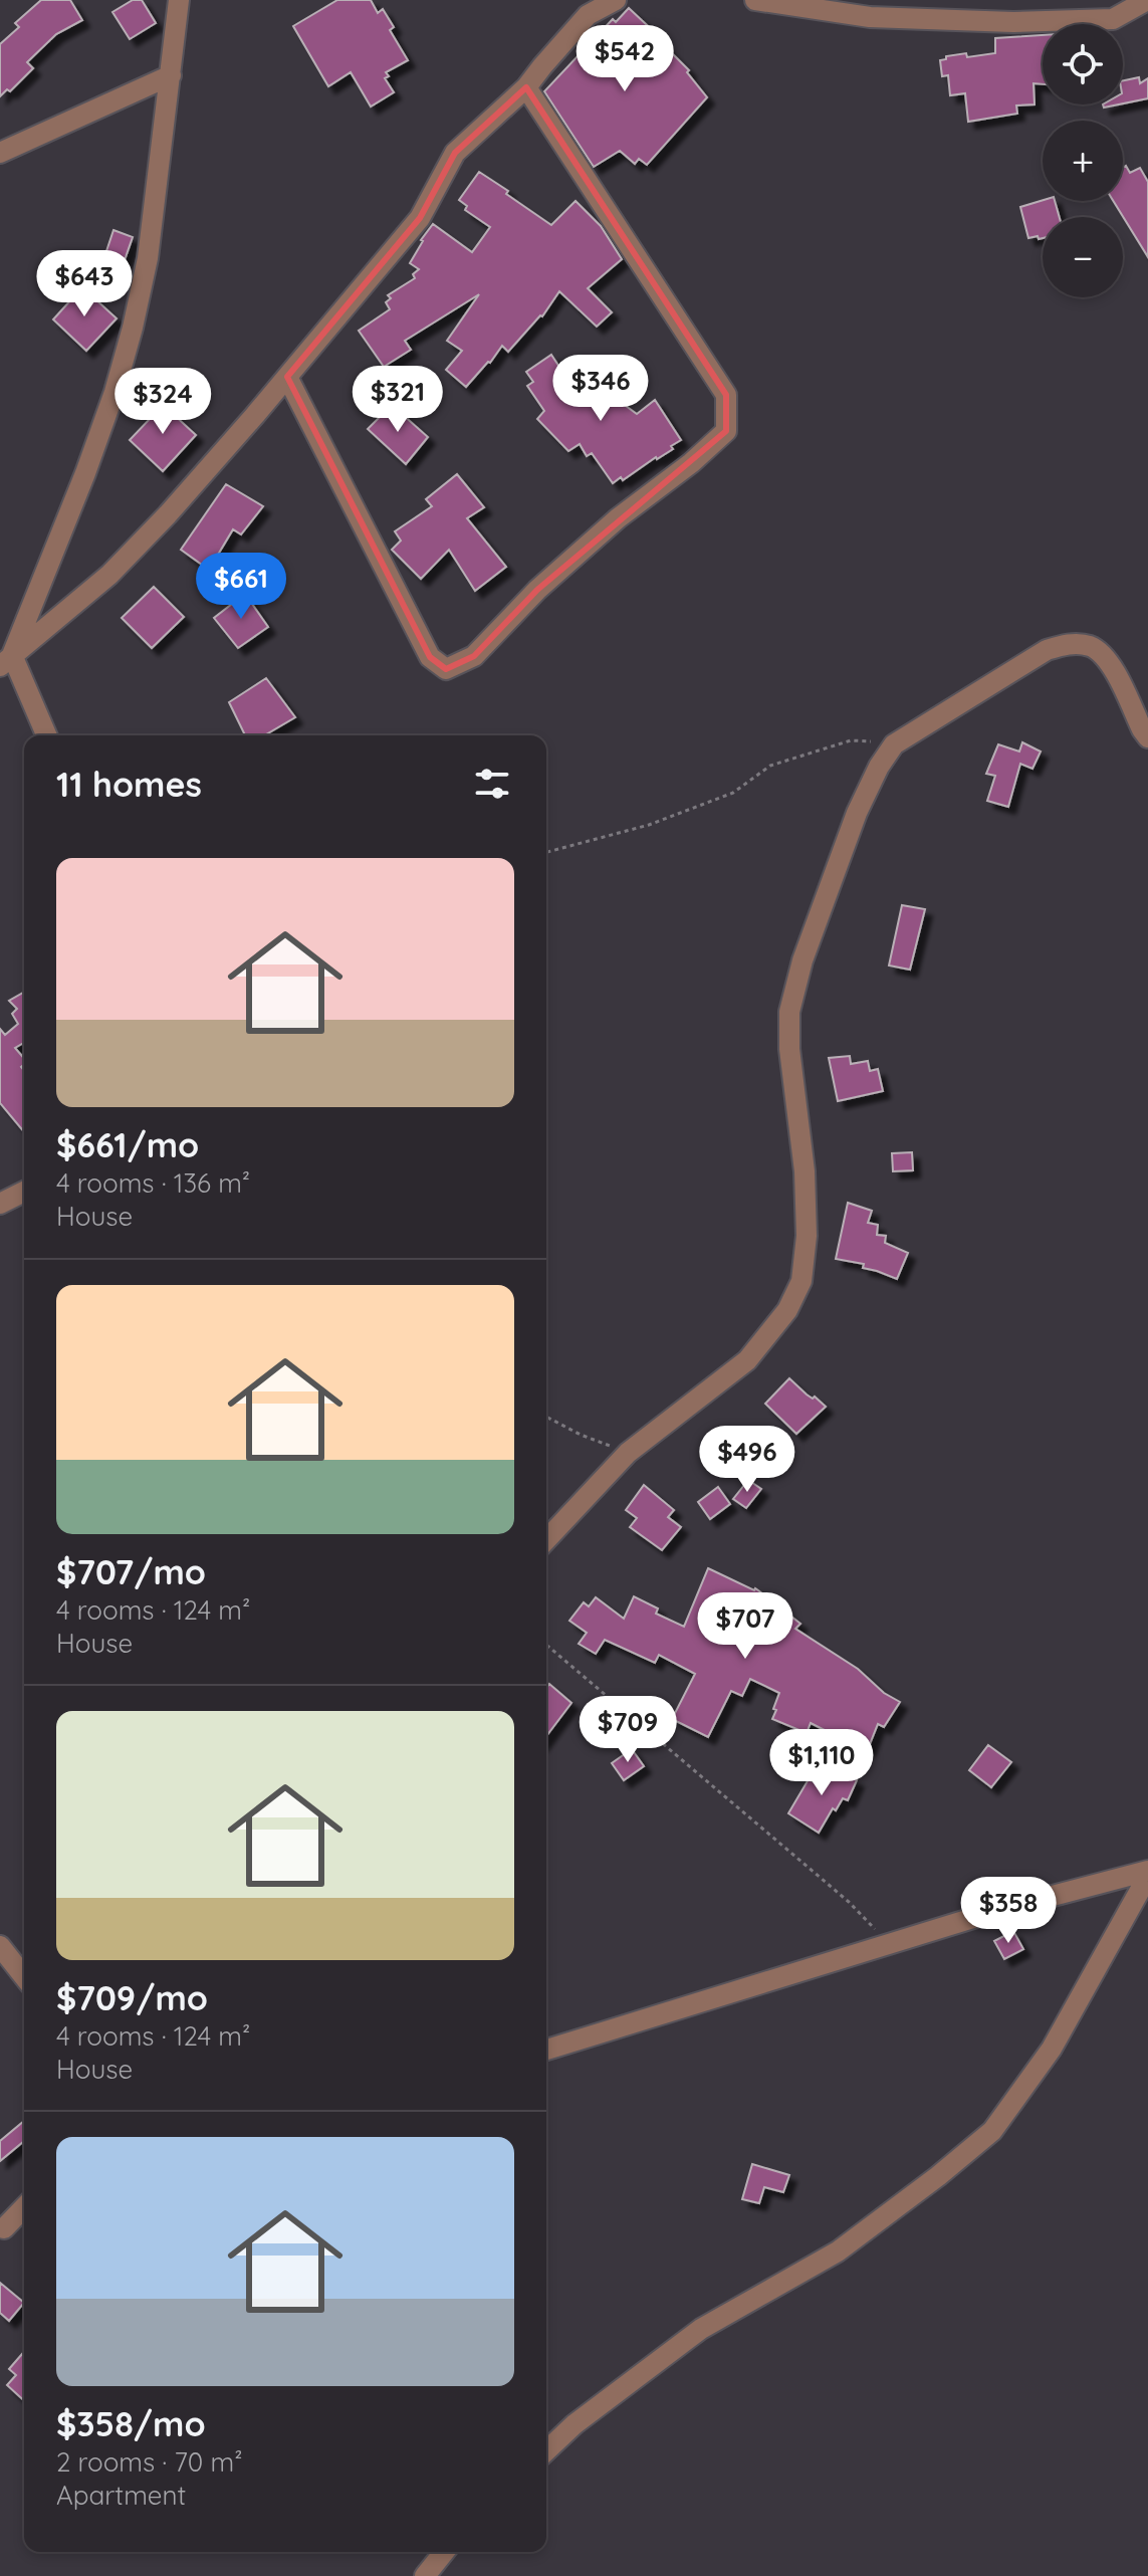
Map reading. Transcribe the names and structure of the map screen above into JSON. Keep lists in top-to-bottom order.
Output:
{
  "page": {
    "map_buttons": ["+", "−"],
    "price": [
      "$542",
      "$643",
      "$346",
      "$321",
      "$324",
      "$661",
      "$496",
      "$707",
      "$709",
      "$1,110",
      "$358"
    ],
    "heading": "11 homes",
    "list": [
      {
        "name": "$661/mo",
        "note": "4 rooms · 136 m² · House"
      },
      {
        "name": "$707/mo",
        "note": "4 rooms · 124 m² · House"
      },
      {
        "name": "$709/mo",
        "note": "4 rooms · 124 m² · House"
      },
      {
        "name": "$358/mo",
        "note": "2 rooms · 70 m² · Apartment"
      }
    ]
  }
}
